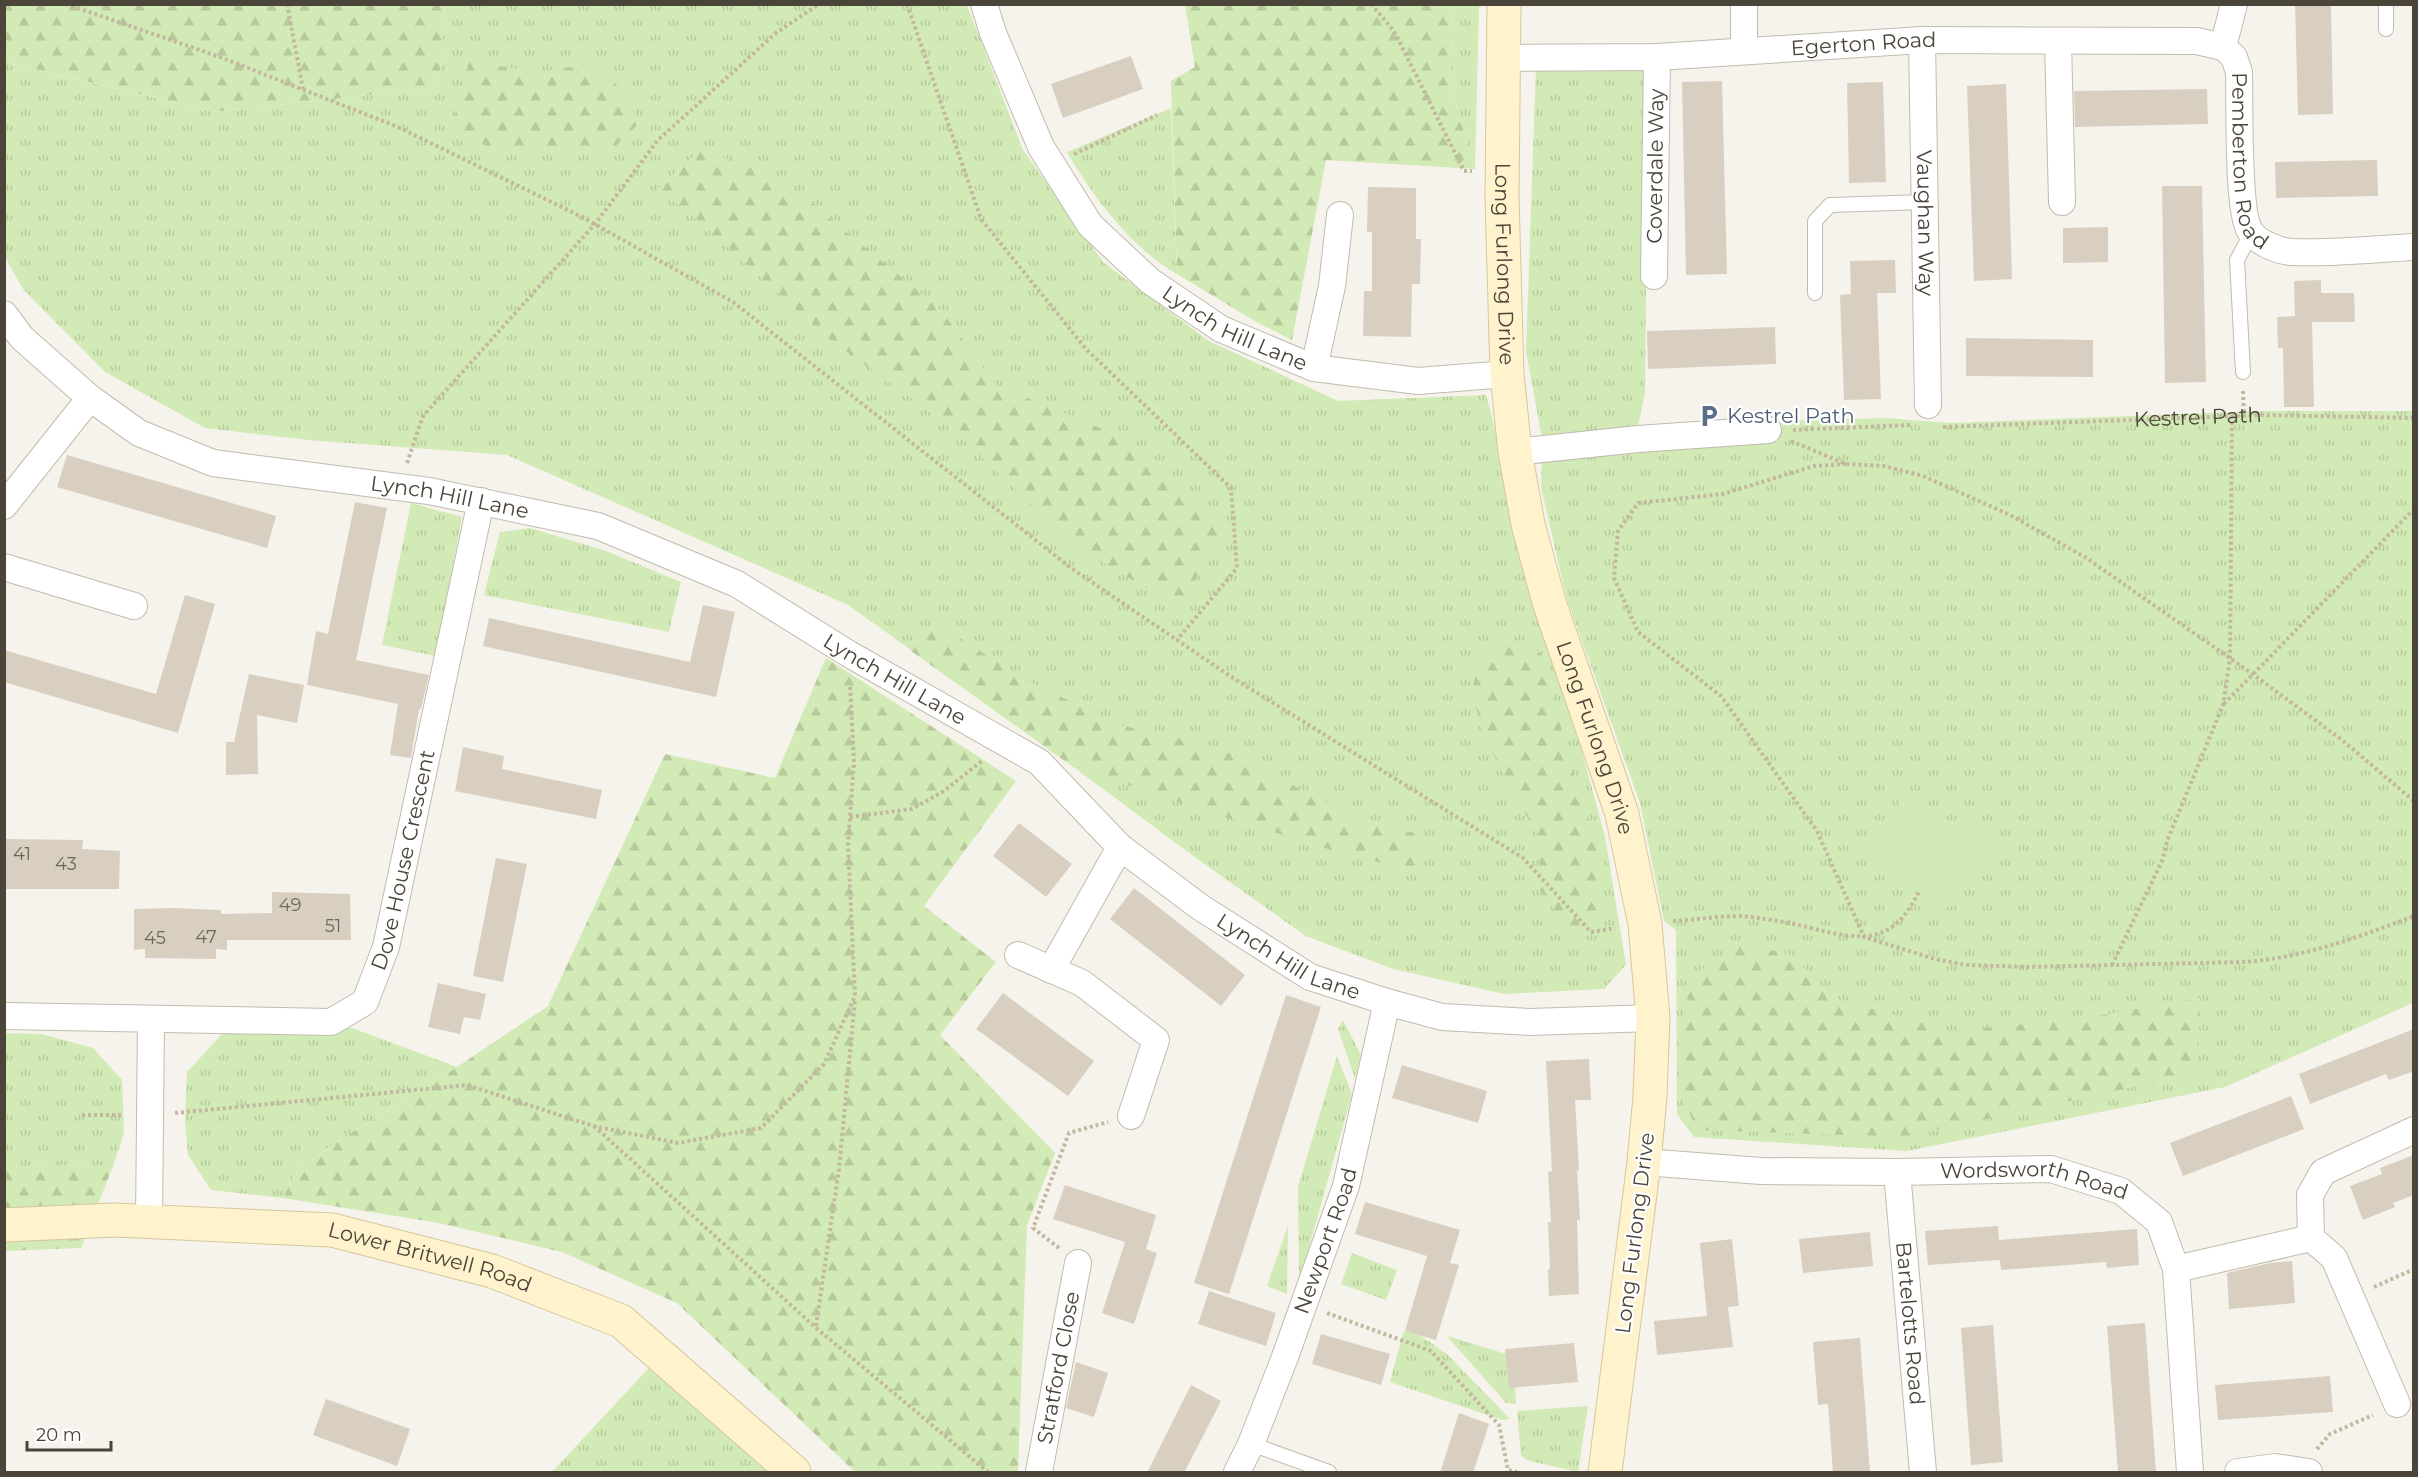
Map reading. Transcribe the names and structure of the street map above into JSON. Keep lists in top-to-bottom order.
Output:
{
  "streets": {
    "street": [
      "Egerton Road",
      "Pemberton Road",
      "Coverdale Way",
      "Vaughan Way",
      "Long Furlong Drive",
      "Lynch Hill Lane",
      "Dove House Crescent",
      "Wordsworth Road",
      "Newport Road",
      "Lower Britwell Road",
      "Bartelotts Road",
      "Stratford Close"
    ],
    "path": ["Kestrel Path"]
  },
  "crossings": [
    ["Egerton Road", "Pemberton Road"],
    ["Egerton Road", "Coverdale Way"],
    ["Egerton Road", "Vaughan Way"],
    ["Egerton Road", "Long Furlong Drive"],
    ["Vaughan Way", "Kestrel Path"],
    ["Long Furlong Drive", "Lynch Hill Lane"],
    ["Long Furlong Drive", "Wordsworth Road"],
    ["Lynch Hill Lane", "Dove House Crescent"],
    ["Lynch Hill Lane", "Newport Road"],
    ["Wordsworth Road", "Bartelotts Road"]
  ],
  "places": {
    "parking": ["Kestrel Path"]
  },
  "house_numbers": [
    "41",
    "43",
    "49",
    "51",
    "47",
    "45"
  ],
  "scale_bar": "20 m"
}
